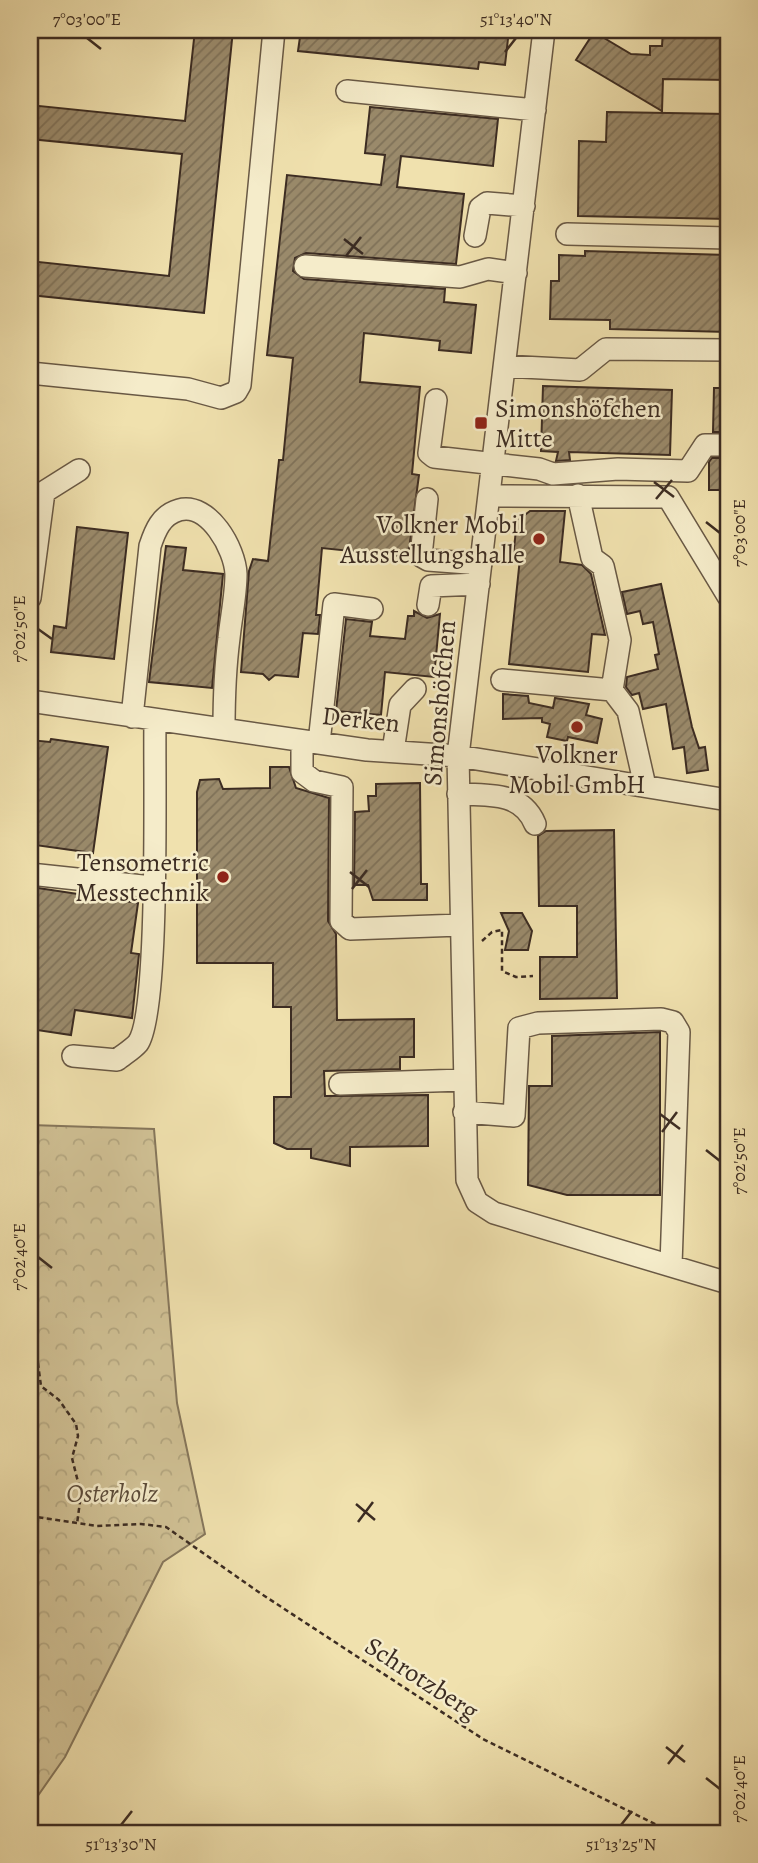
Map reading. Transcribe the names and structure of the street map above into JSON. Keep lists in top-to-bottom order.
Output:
{
  "streets": {
    "street": ["Simonshöfchen", "Derken"],
    "path": ["Schrotzberg"]
  },
  "crossings": [
    ["Simonshöfchen", "Derken"]
  ],
  "parks": ["Osterholz"],
  "places": {
    "transit": ["Simonshöfchen Mitte"],
    "other": ["Volkner Mobil Ausstellungshalle", "Volkner Mobil GmbH", "Tensometric Messtechnik"]
  },
  "coordinates": [
    "7°03'00\"E",
    "51°13'40\"N",
    "7°02'50\"E",
    "7°02'40\"E",
    "51°13'30\"N",
    "51°13'25\"N"
  ]
}
